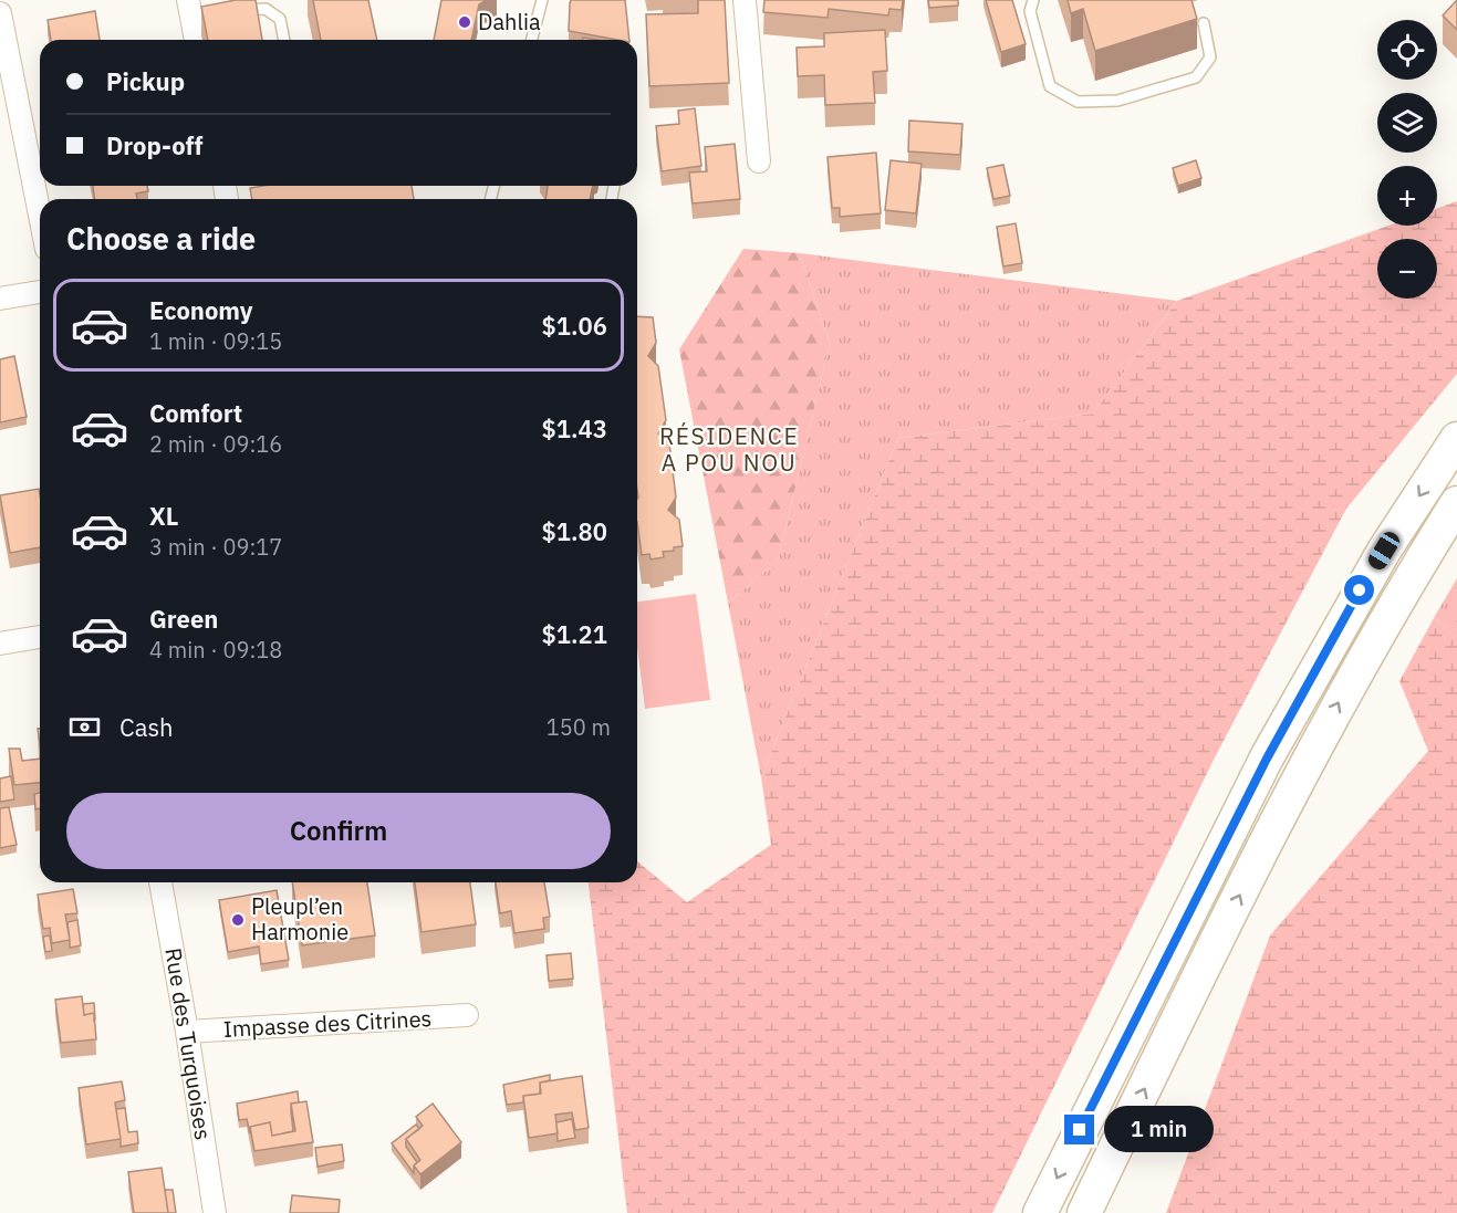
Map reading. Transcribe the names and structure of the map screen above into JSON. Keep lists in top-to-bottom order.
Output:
{
  "streets": {
    "street": ["Impasse des Citrines", "Rue des Turquoises"]
  },
  "crossings": [
    ["Impasse des Citrines", "Rue des Turquoises"]
  ],
  "districts": ["RÉSIDENCE A POU NOU"],
  "places": ["Dahlia", "Pleupl’en Harmonie"],
  "page": {
    "map_buttons": ["+", "−"],
    "banner": ["Pickup", "Drop-off"],
    "heading": "Choose a ride",
    "list": [
      {
        "name": "Economy",
        "note": "1 min · 09:15",
        "value": "$1.06"
      },
      {
        "name": "Comfort",
        "note": "2 min · 09:16",
        "value": "$1.43"
      },
      {
        "name": "XL",
        "note": "3 min · 09:17",
        "value": "$1.80"
      },
      {
        "name": "Green",
        "note": "4 min · 09:18",
        "value": "$1.21"
      }
    ],
    "pay": ["Cash", "150 m"],
    "buttons": "Confirm",
    "bubble": "1 min"
  }
}
